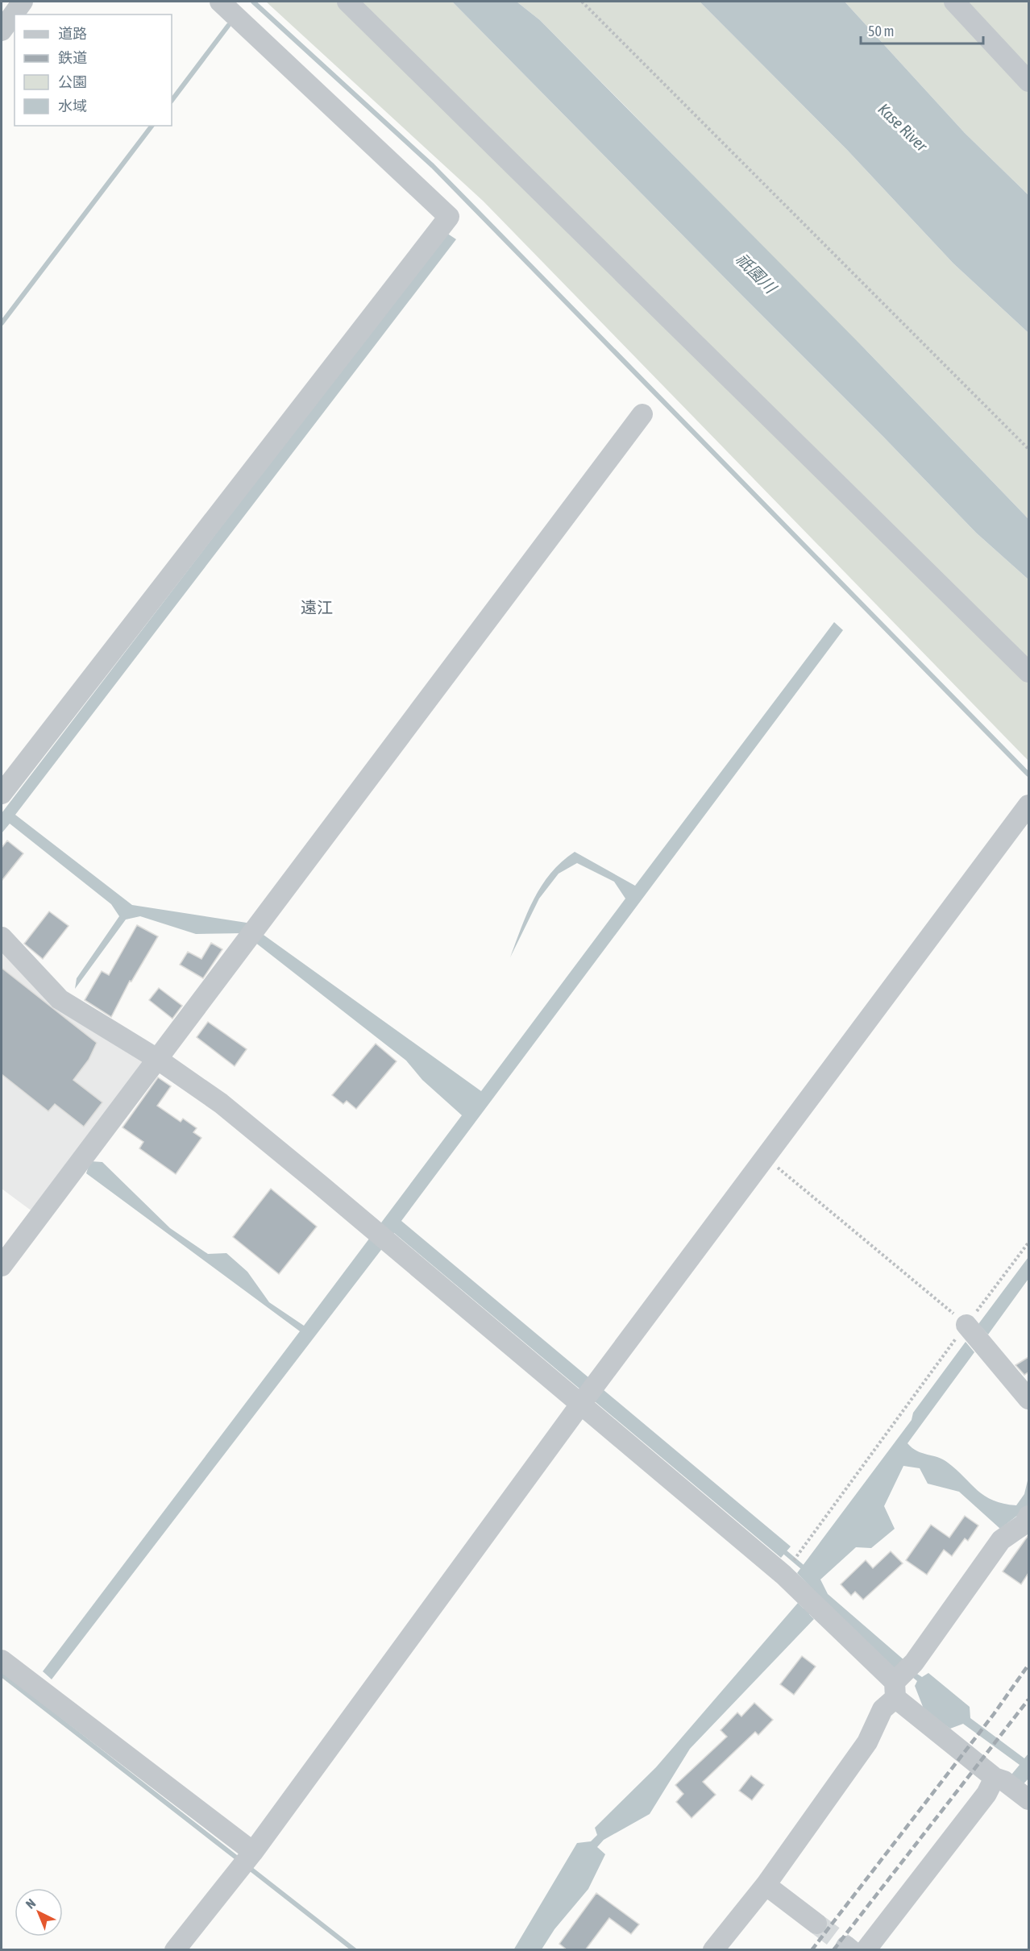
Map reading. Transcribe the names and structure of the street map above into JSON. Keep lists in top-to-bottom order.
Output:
{
  "districts": ["遠江"],
  "water": ["Kase River", "祇園川"],
  "legend": [
    "道路",
    "鉄道",
    "公園",
    "水域"
  ],
  "scale_bar": "50 m",
  "north": "top left"
}
